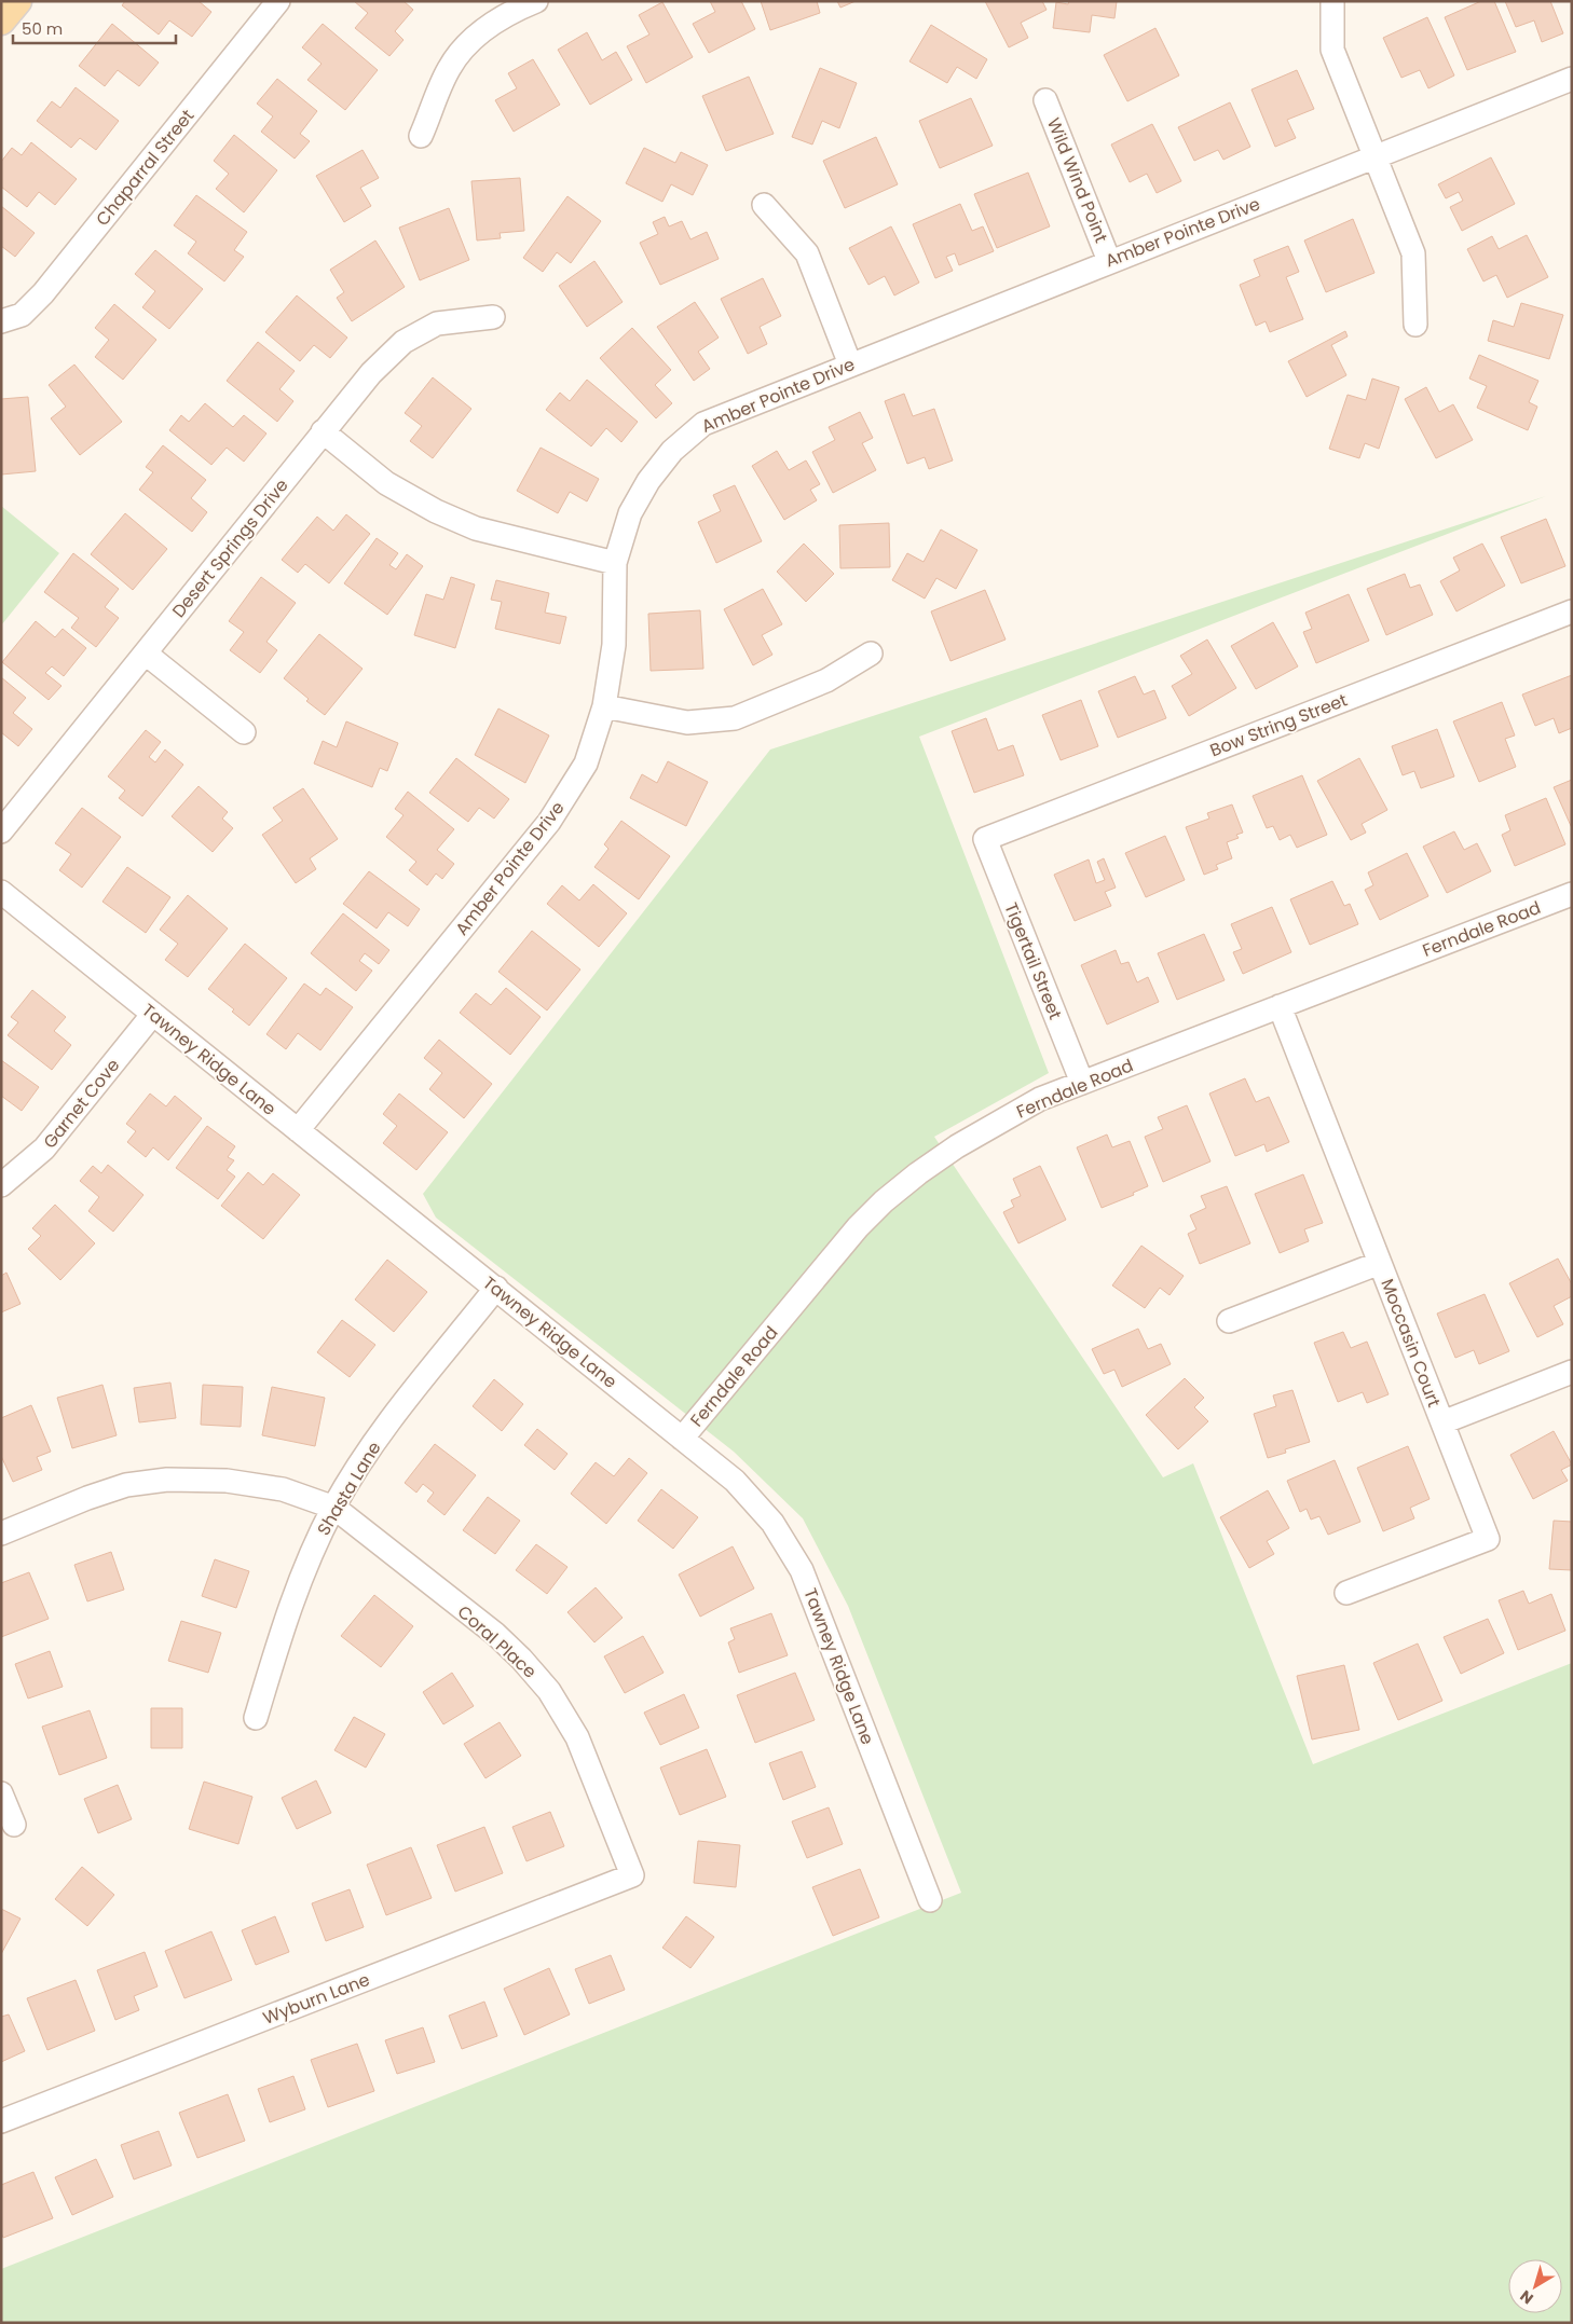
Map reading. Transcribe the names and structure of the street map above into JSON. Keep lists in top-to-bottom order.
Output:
{
  "streets": {
    "street": [
      "Chaparral Street",
      "Wild Wind Point",
      "Amber Pointe Drive",
      "Desert Springs Drive",
      "Bow String Street",
      "Ferndale Road",
      "Tigertail Street",
      "Tawney Ridge Lane",
      "Garnet Cove",
      "Moccasin Court",
      "Shasta Lane",
      "Coral Place",
      "Wyburn Lane"
    ]
  },
  "crossings": [
    ["Wild Wind Point", "Amber Pointe Drive"],
    ["Amber Pointe Drive", "Tawney Ridge Lane"],
    ["Bow String Street", "Tigertail Street"],
    ["Ferndale Road", "Tigertail Street"],
    ["Ferndale Road", "Tawney Ridge Lane"],
    ["Ferndale Road", "Moccasin Court"],
    ["Tawney Ridge Lane", "Garnet Cove"],
    ["Tawney Ridge Lane", "Shasta Lane"],
    ["Shasta Lane", "Coral Place"],
    ["Coral Place", "Wyburn Lane"]
  ],
  "scale_bar": "50 m",
  "north": "bottom left"
}
